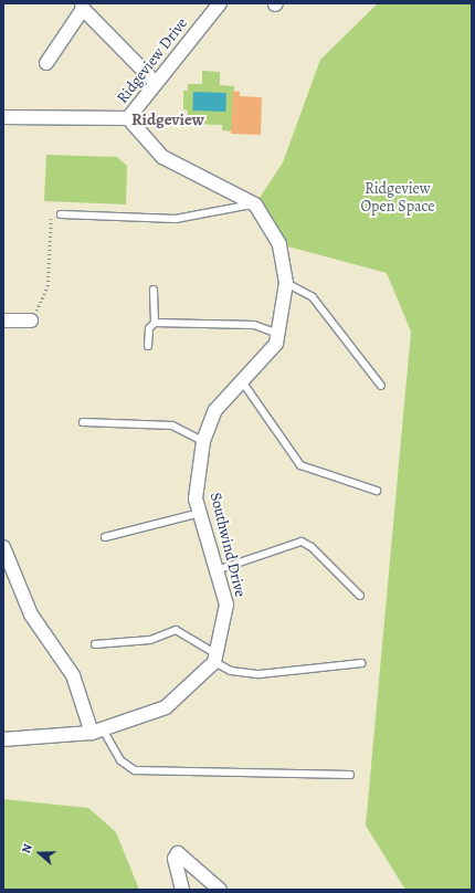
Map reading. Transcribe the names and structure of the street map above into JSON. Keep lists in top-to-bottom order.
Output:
{
  "streets": {
    "street": ["Ridgeview Drive", "Southwind Drive"]
  },
  "districts": ["Ridgeview"],
  "parks": ["Ridgeview Open Space"],
  "north": "left"
}
